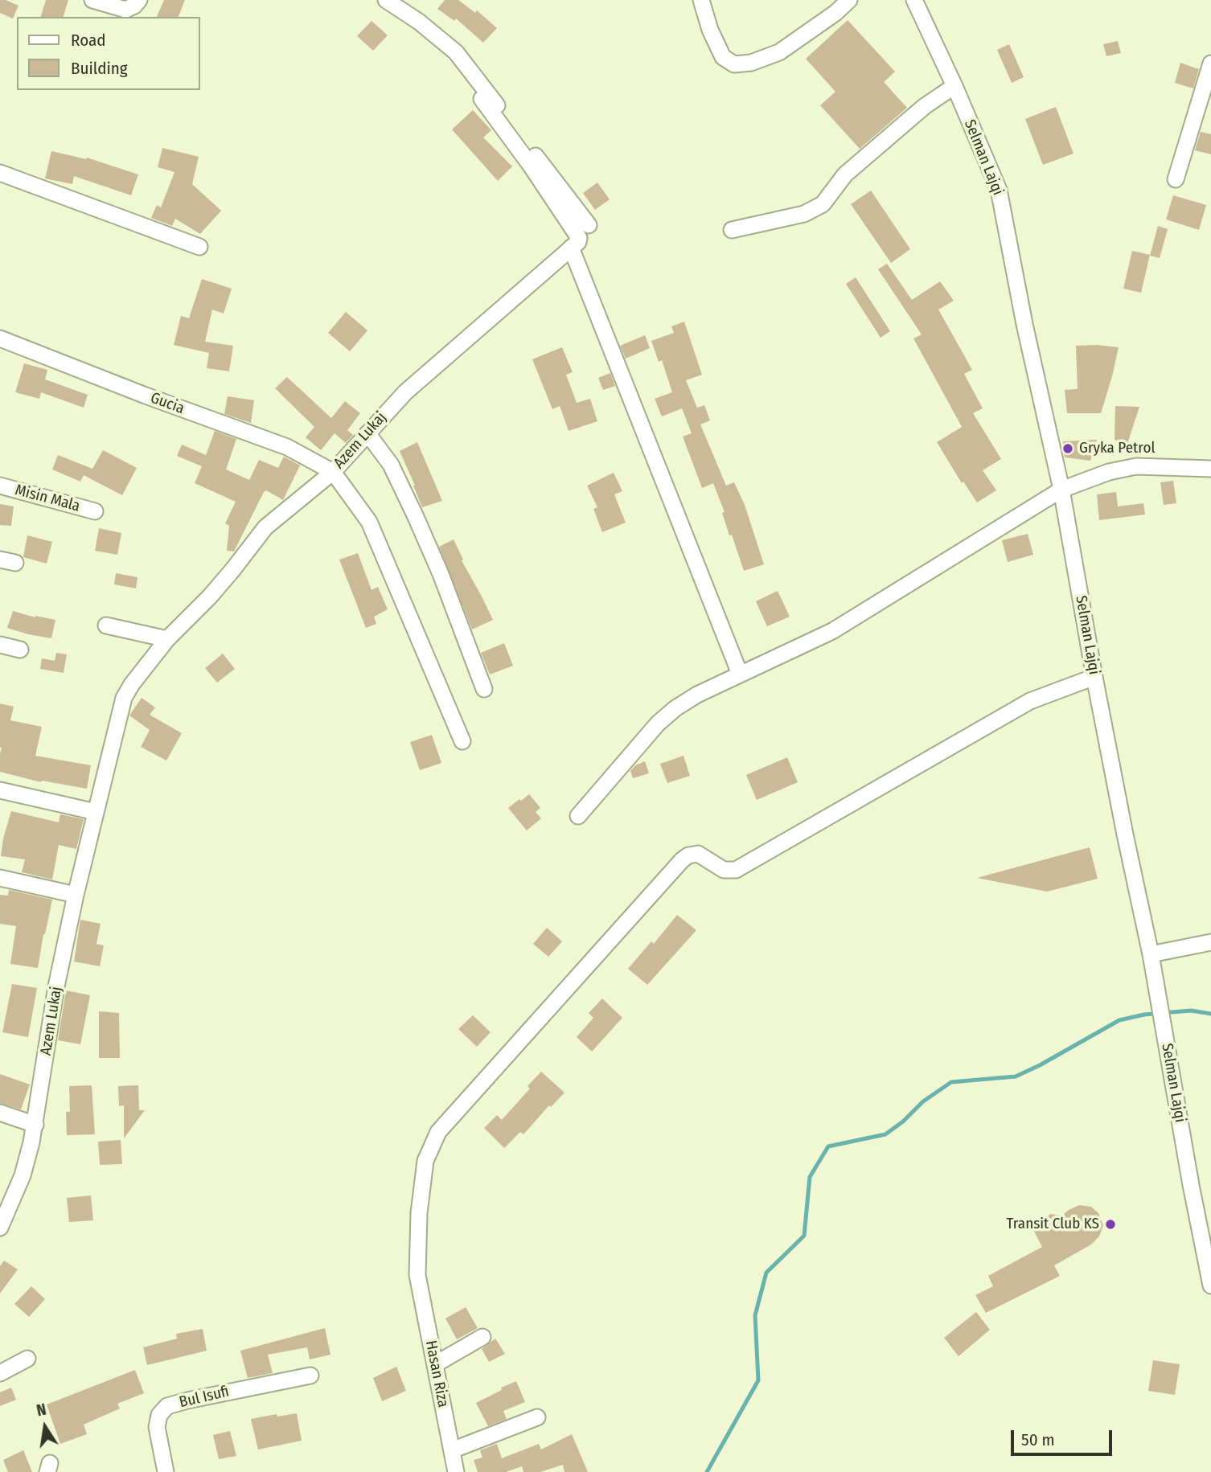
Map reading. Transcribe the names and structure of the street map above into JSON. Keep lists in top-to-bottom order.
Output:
{
  "streets": {
    "street": [
      "Selman Lajqi",
      "Gucia",
      "Azem Lukaj",
      "Misin Mala",
      "Hasan Riza",
      "Bul Isufi"
    ]
  },
  "crossings": [
    ["Selman Lajqi", "Hasan Riza"],
    ["Gucia", "Azem Lukaj"]
  ],
  "places": ["Gryka Petrol", "Transit Club KS"],
  "legend": ["Road", "Building"],
  "scale_bar": "50 m",
  "north": "top"
}
